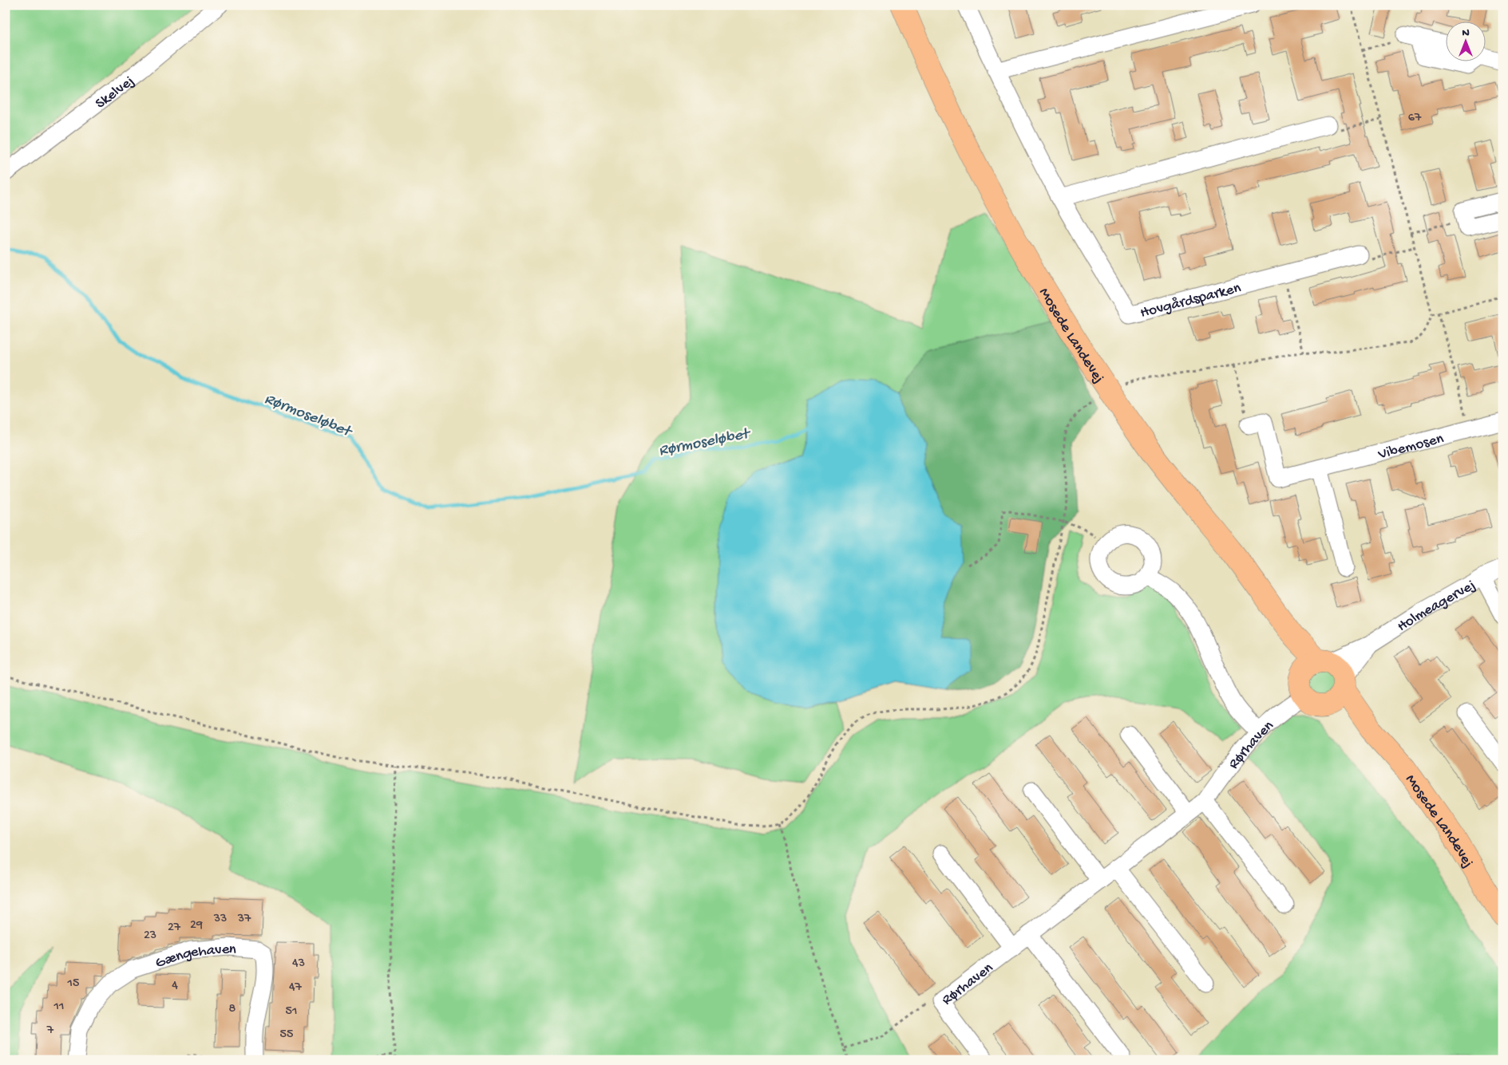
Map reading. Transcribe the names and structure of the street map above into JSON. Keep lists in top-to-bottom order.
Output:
{
  "streets": {
    "main road": ["Mosede Landevej"],
    "street": [
      "Skelvej",
      "Hovgårdsparken",
      "Vibemosen",
      "Holmeagervej",
      "Rørhaven",
      "Gængehaven"
    ]
  },
  "crossings": [
    ["Mosede Landevej", "Holmeagervej"],
    ["Mosede Landevej", "Rørhaven"],
    ["Holmeagervej", "Rørhaven"]
  ],
  "water": ["Rørmoseløbet"],
  "house_numbers": [
    "67",
    "33",
    "37",
    "29",
    "27",
    "23",
    "43",
    "15",
    "4",
    "47",
    "11",
    "8",
    "51",
    "7",
    "55"
  ],
  "north": "top"
}
